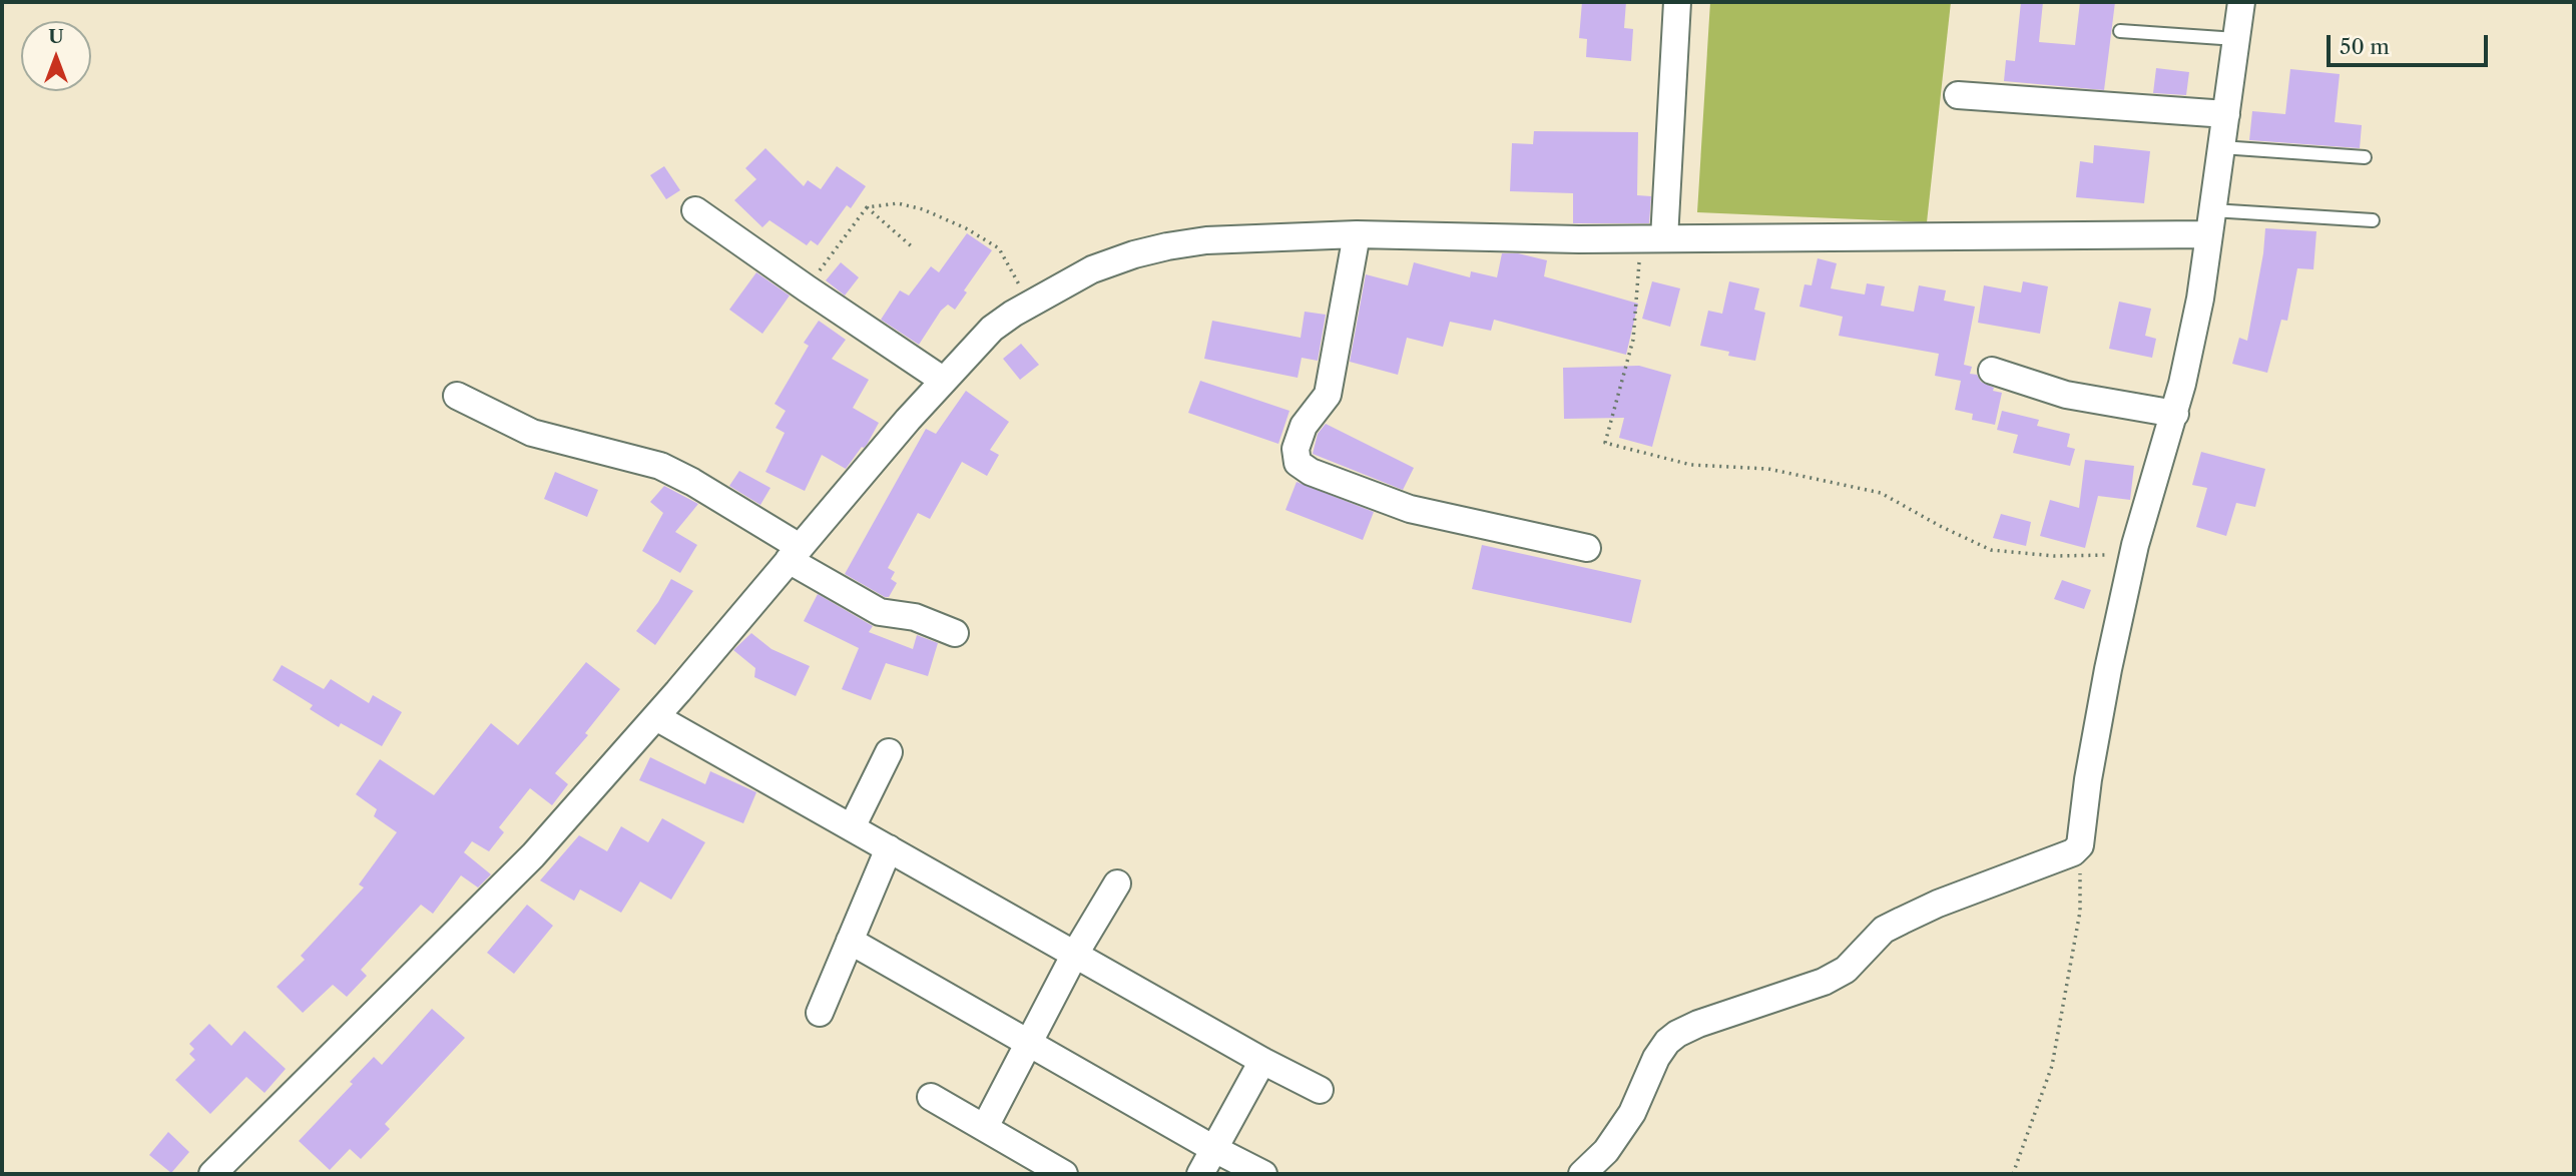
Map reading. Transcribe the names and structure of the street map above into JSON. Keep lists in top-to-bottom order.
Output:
{
  "scale_bar": "50 m",
  "north": "top"
}
